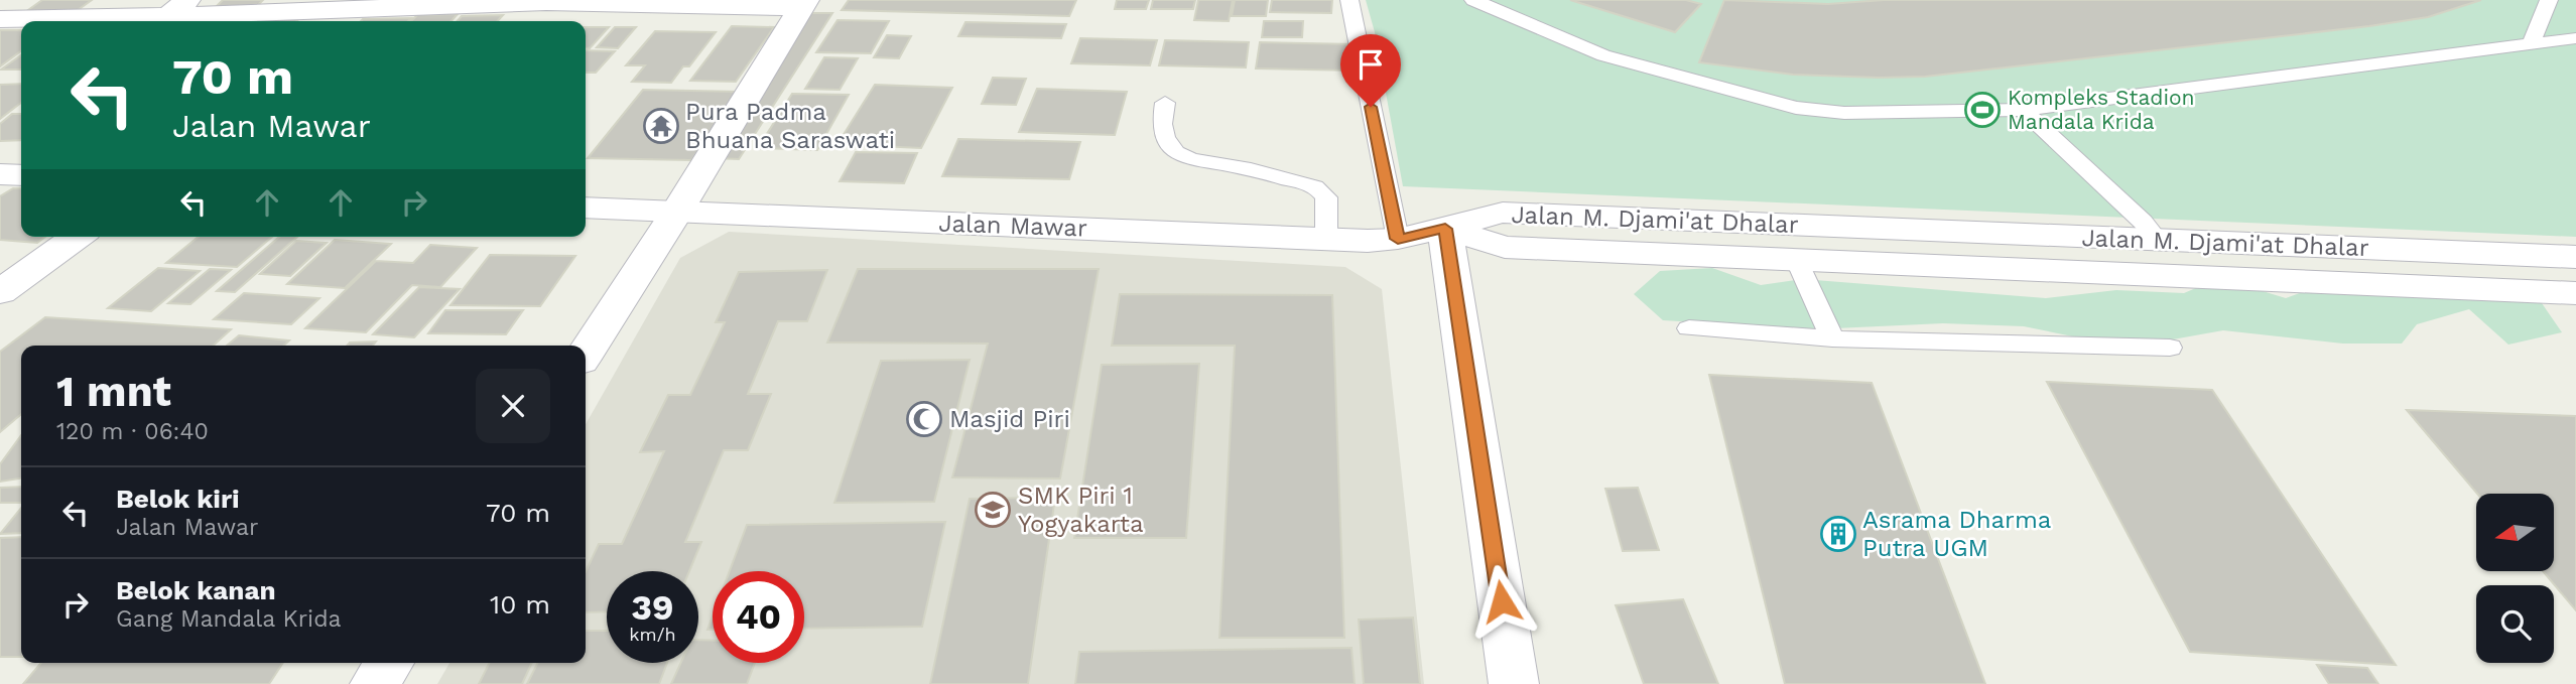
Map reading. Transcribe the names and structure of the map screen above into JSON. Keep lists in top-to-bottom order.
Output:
{
  "streets": {
    "street": ["Jalan M. Djami'at Dhalar", "Jalan Mawar"]
  },
  "crossings": [
    ["Jalan M. Djami'at Dhalar", "Jalan Mawar"]
  ],
  "places": {
    "sports": ["Kompleks Stadion Mandala Krida"],
    "temple": ["Pura Padma Bhuana Saraswati"],
    "mosque": ["Masjid Piri"],
    "school or university": ["SMK Piri 1 Yogyakarta"],
    "building": ["Asrama Dharma Putra UGM"]
  },
  "north": "left",
  "page": {
    "turn": ["70 m", "Jalan Mawar"],
    "heading": ["1 mnt", "120 m · 06:40"],
    "list": [
      {
        "name": "Belok kiri",
        "note": "Jalan Mawar",
        "value": "70 m"
      },
      {
        "name": "Belok kanan",
        "note": "Gang Mandala Krida",
        "value": "10 m"
      }
    ],
    "speed": "39 km/h",
    "limit": "40"
  }
}
